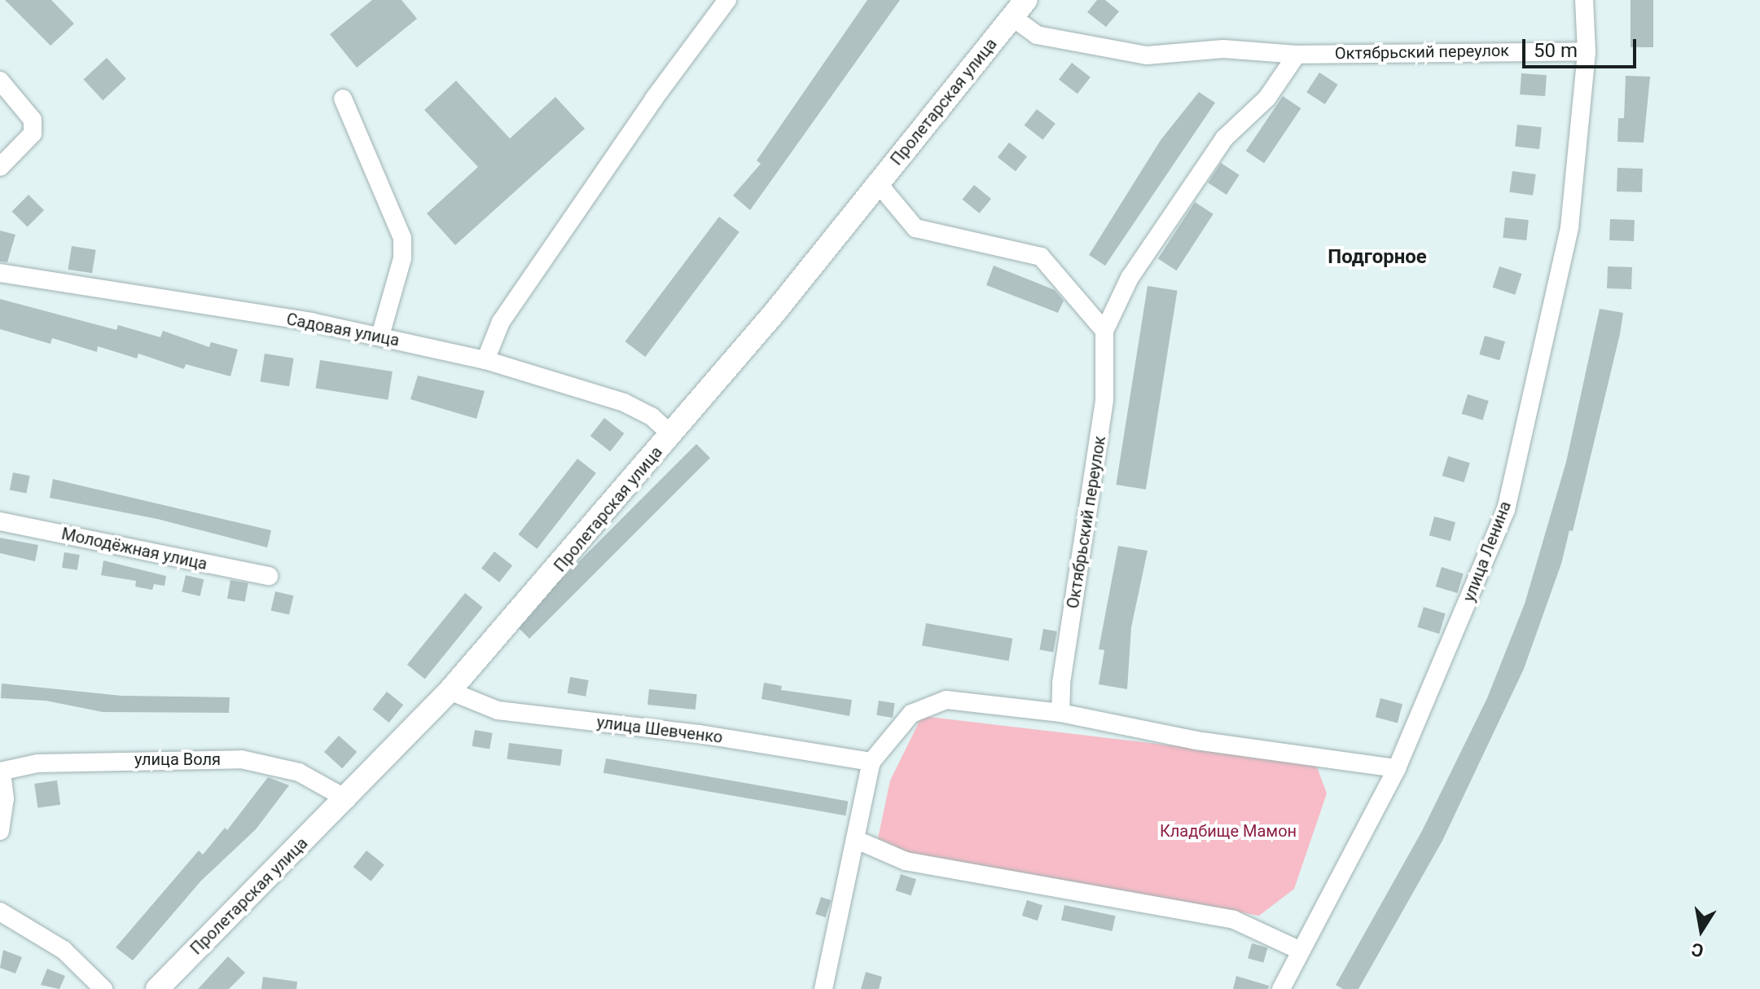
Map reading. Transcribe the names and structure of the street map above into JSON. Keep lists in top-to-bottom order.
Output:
{
  "streets": {
    "street": [
      "Октябрьский переулок",
      "Пролетарская улица",
      "Садовая улица",
      "Молодёжная улица",
      "улица Ленина",
      "улица Шевченко",
      "улица Воля"
    ]
  },
  "crossings": [
    ["Октябрьский переулок", "Пролетарская улица"],
    ["Октябрьский переулок", "улица Ленина"],
    ["Пролетарская улица", "Садовая улица"],
    ["Пролетарская улица", "улица Шевченко"],
    ["Пролетарская улица", "улица Воля"]
  ],
  "districts": ["Подгорное"],
  "parks": ["Кладбище Мамон"],
  "scale_bar": "50 m",
  "north": "bottom"
}
